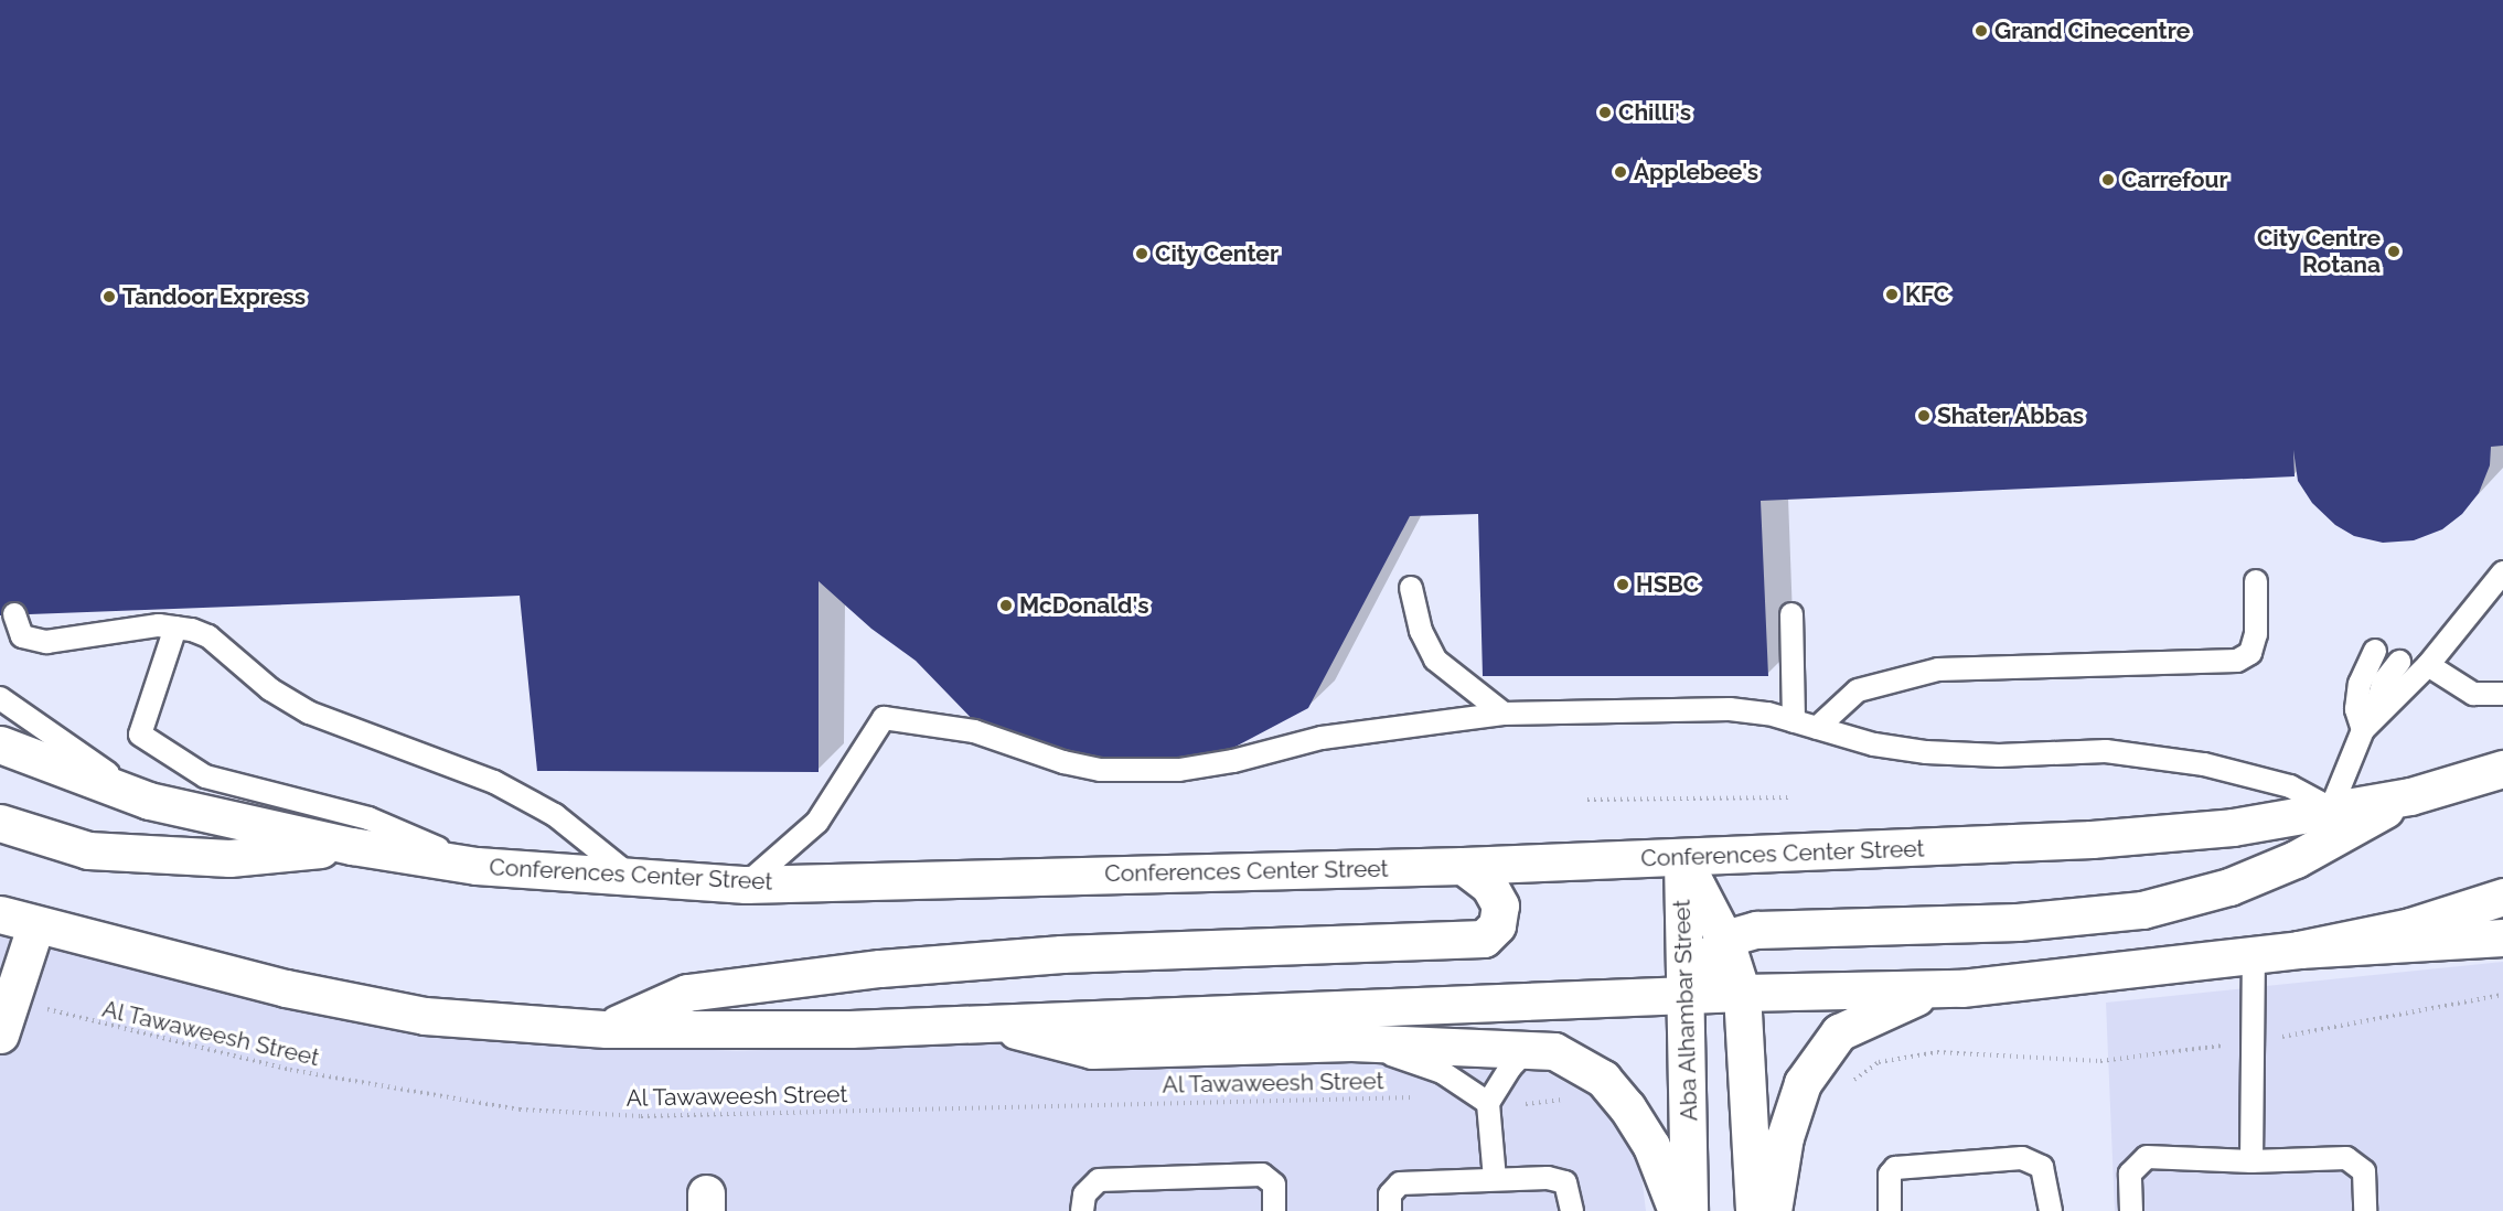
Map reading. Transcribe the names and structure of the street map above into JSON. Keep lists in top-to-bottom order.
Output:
{
  "streets": {
    "street": ["Conferences Center Street", "Aba Alhambar Street"],
    "path": ["Al Tawaweesh Street"]
  },
  "crossings": [
    ["Conferences Center Street", "Aba Alhambar Street"]
  ],
  "places": [
    "Grand Cinecentre",
    "Chilli's",
    "Applebee's",
    "Carrefour",
    "City Centre Rotana",
    "City Center",
    "KFC",
    "Tandoor Express",
    "Shater Abbas",
    "HSBC",
    "McDonald's"
  ]
}
